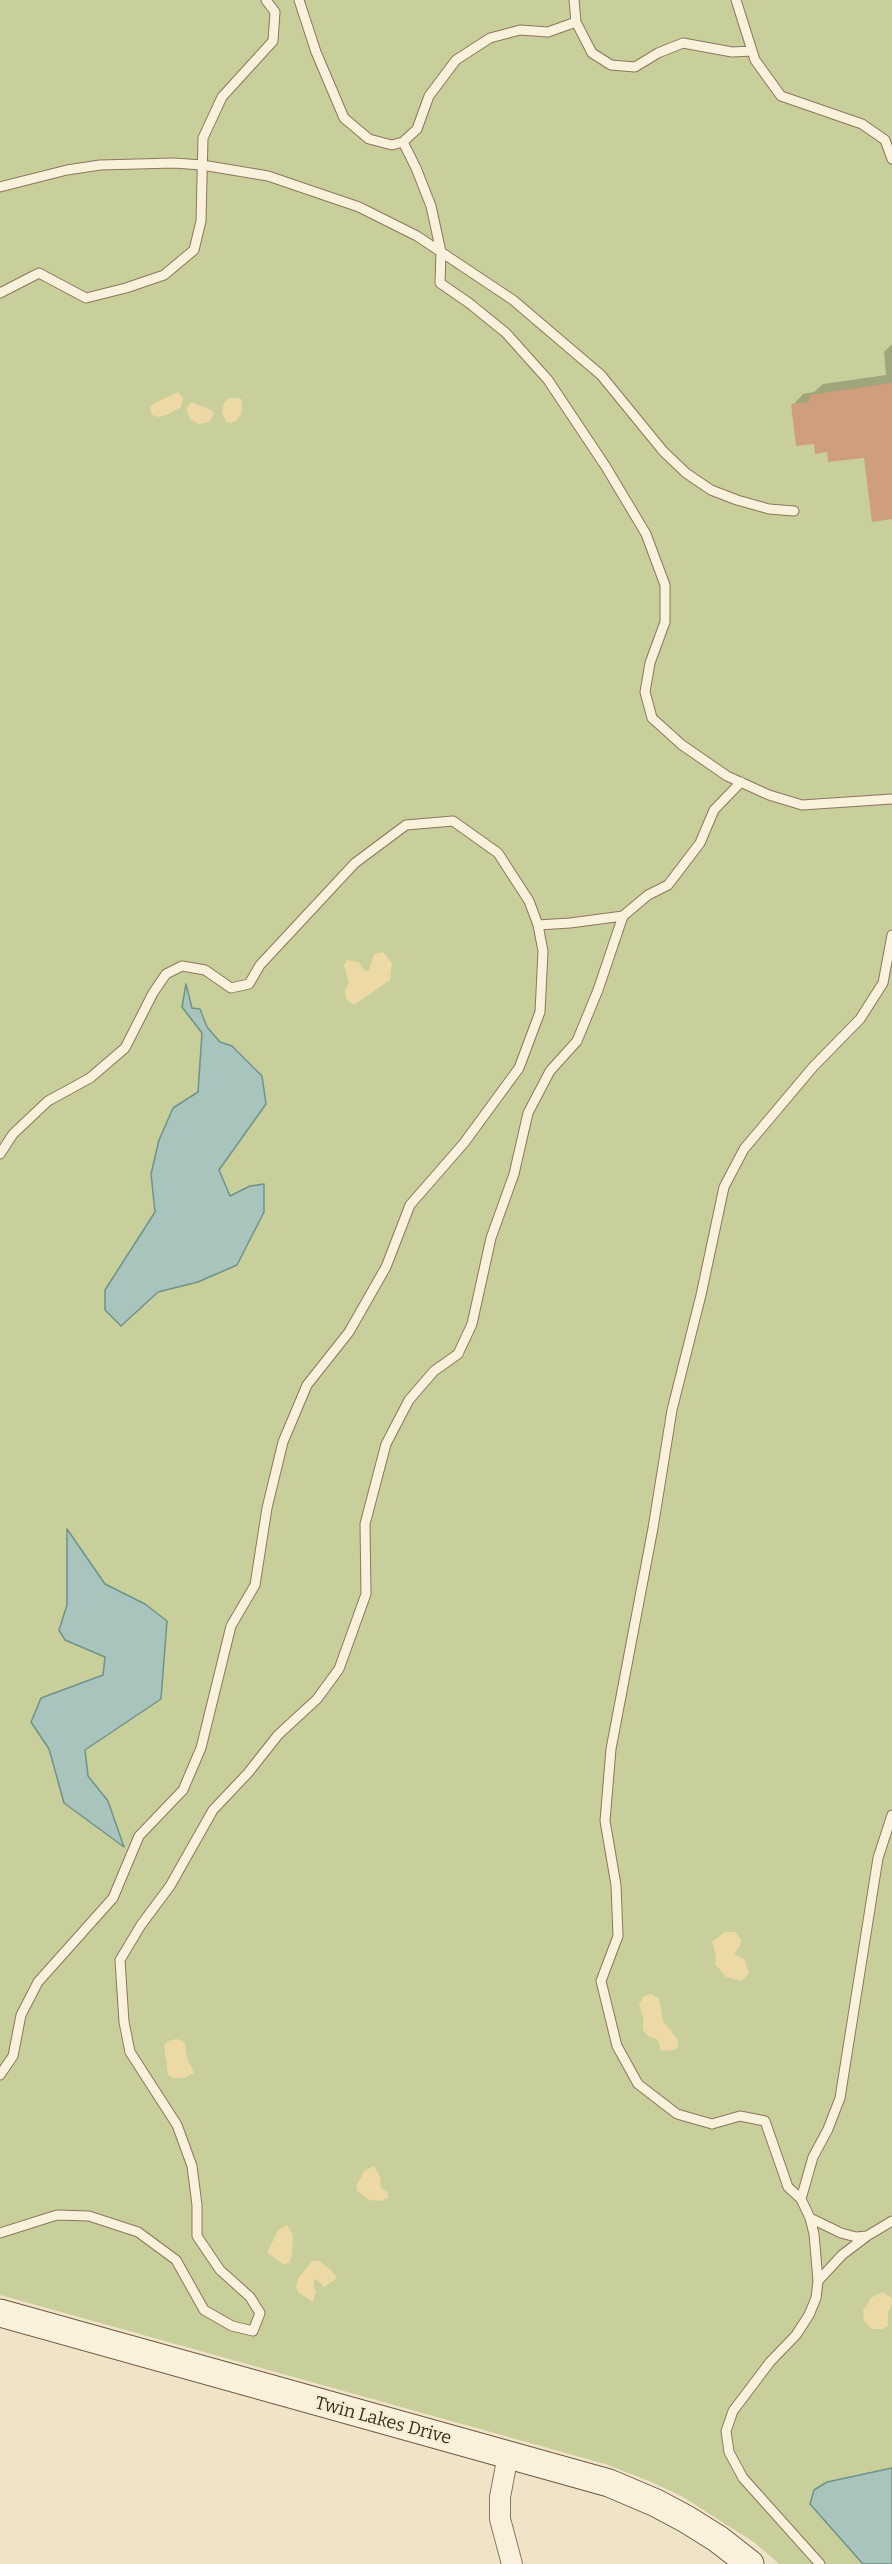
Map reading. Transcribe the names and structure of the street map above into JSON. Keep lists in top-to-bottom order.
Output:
{
  "streets": {
    "street": ["Twin Lakes Drive"]
  }
}
